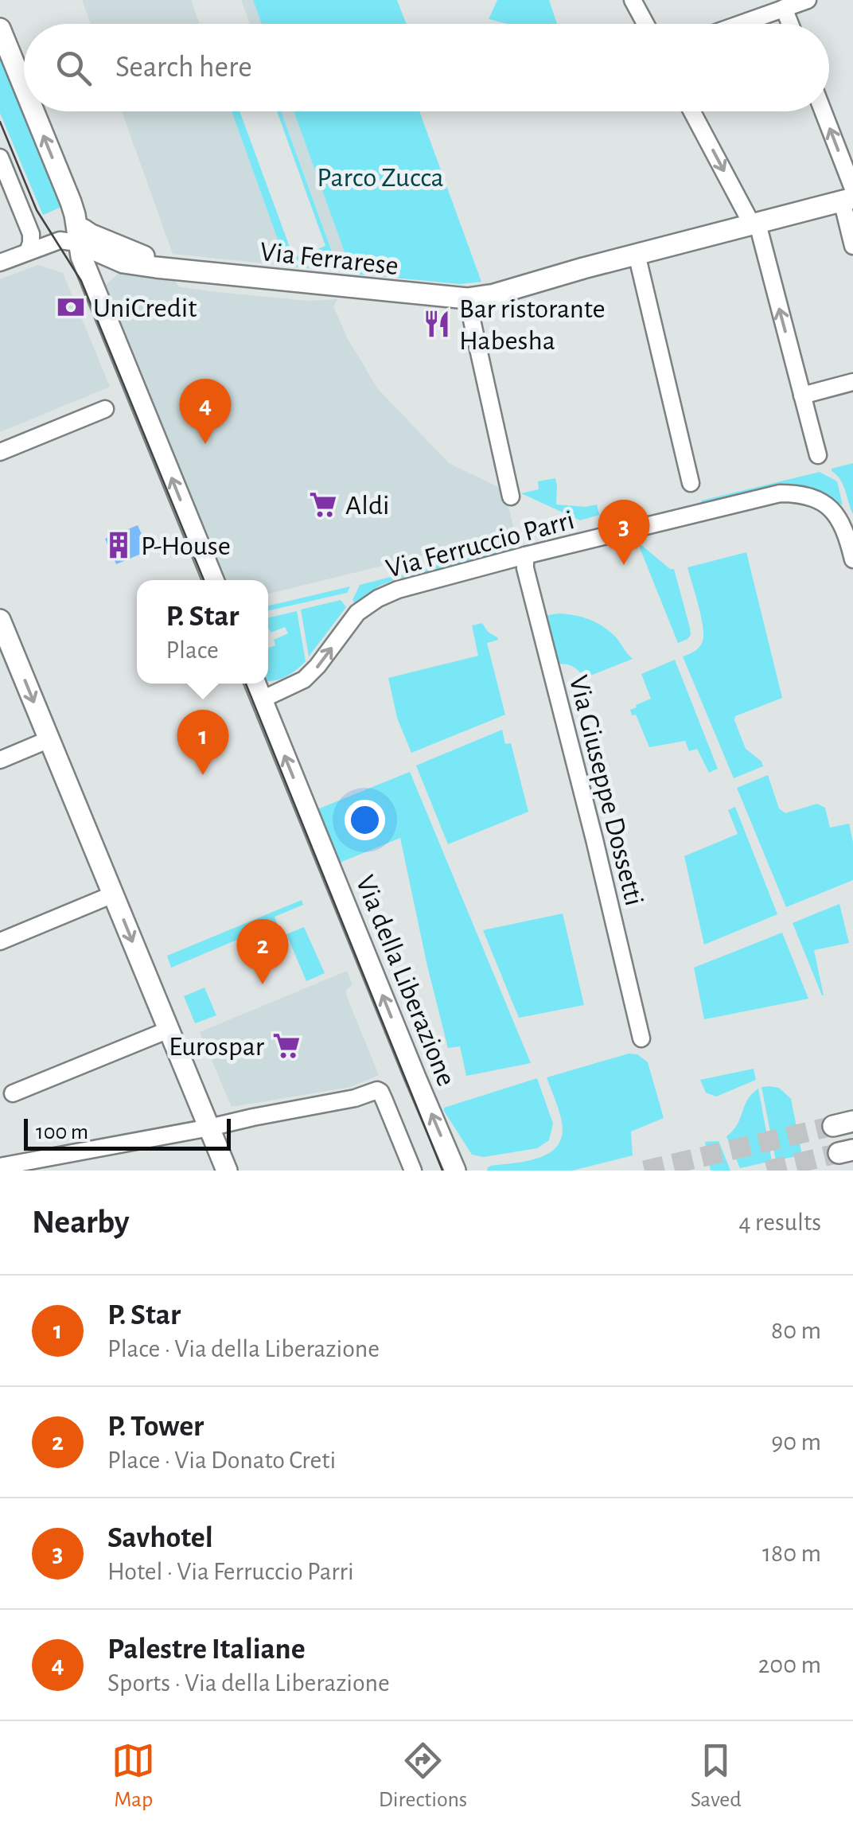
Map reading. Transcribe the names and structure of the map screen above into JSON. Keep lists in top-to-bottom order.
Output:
{
  "streets": {
    "main road": ["Via Ferrarese", "Via della Liberazione"],
    "street": ["Via Ferruccio Parri", "Via Giuseppe Dossetti"]
  },
  "crossings": [
    ["Via Ferruccio Parri", "Via Giuseppe Dossetti"],
    ["Via Ferruccio Parri", "Via della Liberazione"]
  ],
  "one_way": ["Via Ferruccio Parri", "Via della Liberazione"],
  "parks": ["Parco Zucca"],
  "places": {
    "bank": ["UniCredit"],
    "restaurant": ["Bar ristorante Habesha"],
    "supermarket": ["Aldi", "Eurospar"],
    "building": ["P-House"]
  },
  "scale_bar": "100 m",
  "page": {
    "search": "Search here",
    "pins": [
      "4",
      "3",
      "1",
      "2"
    ],
    "popup": ["P. Star", "Place"],
    "scale": "100 m",
    "heading": ["Nearby", "4 results"],
    "list": [
      {
        "mark": "1",
        "name": "P. Star",
        "note": "Place · Via della Liberazione",
        "value": "80 m"
      },
      {
        "mark": "2",
        "name": "P. Tower",
        "note": "Place · Via Donato Creti",
        "value": "90 m"
      },
      {
        "mark": "3",
        "name": "Savhotel",
        "note": "Hotel · Via Ferruccio Parri",
        "value": "180 m"
      },
      {
        "mark": "4",
        "name": "Palestre Italiane",
        "note": "Sports · Via della Liberazione",
        "value": "200 m"
      }
    ],
    "nav": ["Map", "Directions", "Saved"]
  }
}
